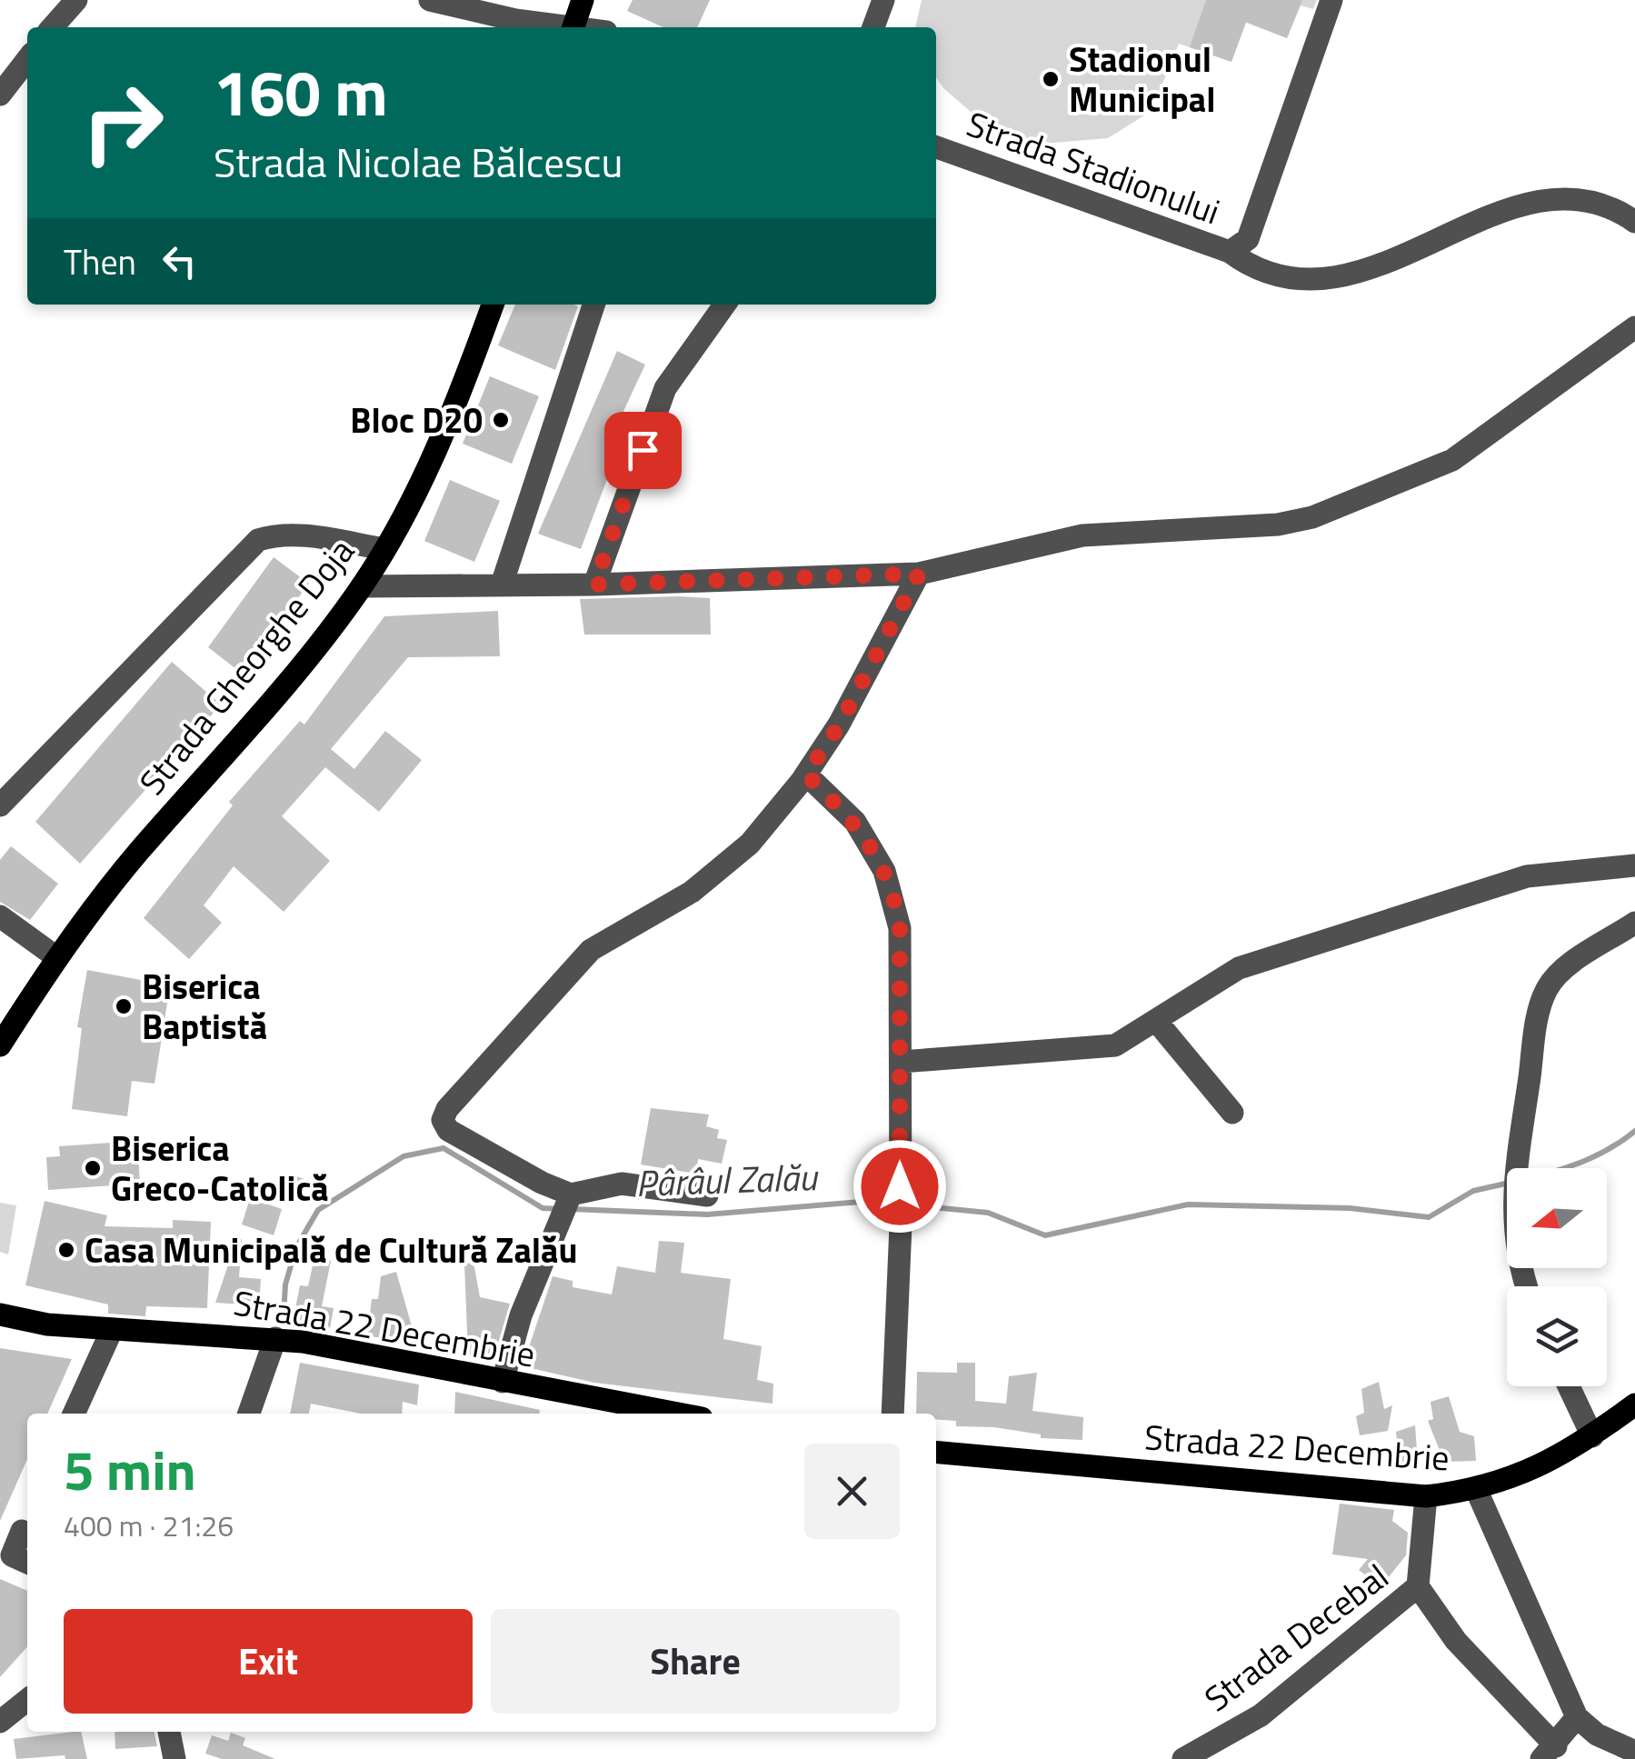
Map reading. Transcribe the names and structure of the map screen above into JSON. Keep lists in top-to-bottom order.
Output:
{
  "streets": {
    "main road": ["Strada Gheorghe Doja", "Strada 22 Decembrie"],
    "street": ["Strada Stadionului", "Strada Decebal"]
  },
  "crossings": [
    ["Strada 22 Decembrie", "Strada Decebal"]
  ],
  "water": ["Pârâul Zalău"],
  "places": [
    "Stadionul Municipal",
    "Bloc D20",
    "Biserica Baptistă",
    "Biserica Greco-Catolică",
    "Casa Municipală de Cultură Zalău"
  ],
  "north": "left",
  "page": {
    "turn": ["160 m", "Strada Nicolae Bălcescu"],
    "then": "Then",
    "heading": ["5 min", "400 m · 21:26"],
    "buttons": ["Exit", "Share"]
  }
}
